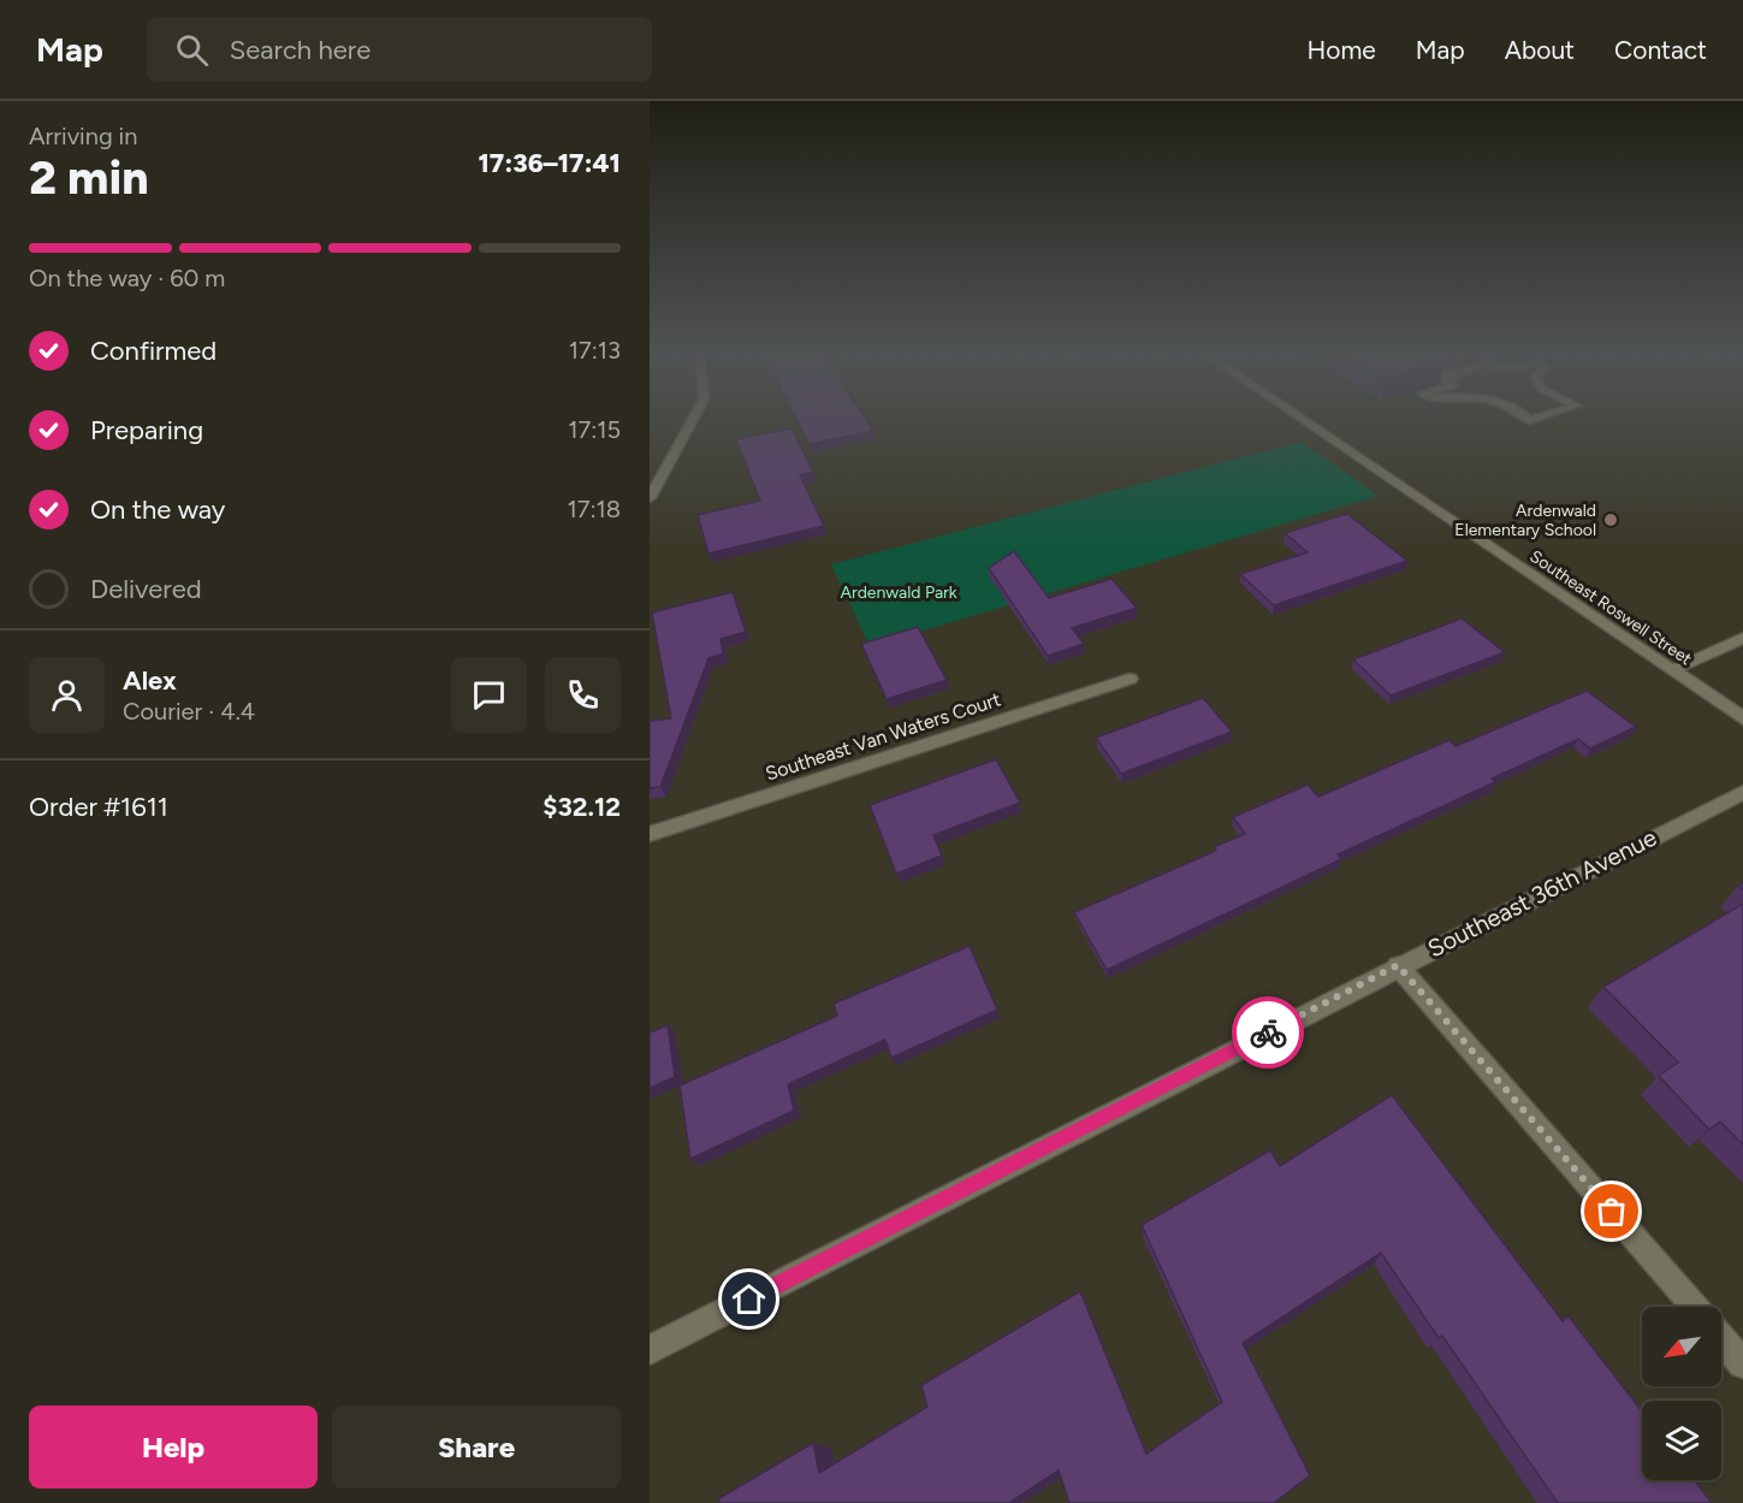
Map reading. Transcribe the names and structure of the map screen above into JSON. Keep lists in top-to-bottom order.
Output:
{
  "streets": {
    "street": ["Southeast Roswell Street", "Southeast Van Waters Court", "Southeast 36th Avenue"]
  },
  "parks": ["Ardenwald Park"],
  "places": ["Ardenwald Elementary School"],
  "north": "bottom left",
  "page": {
    "header": "Map",
    "search": "Search here",
    "nav": [
      "Home",
      "Map",
      "About",
      "Contact"
    ],
    "heading": ["2 min", "Arriving in", "17:36–17:41"],
    "panel": [
      "Alex",
      "Courier · 4.4",
      "Order #1611",
      "$32.12"
    ],
    "bar": "On the way · 60 m",
    "list": [
      ["Confirmed", "17:13"],
      ["Preparing", "17:15"],
      ["On the way", "17:18"],
      "Delivered"
    ],
    "buttons": ["Help", "Share"]
  }
}
